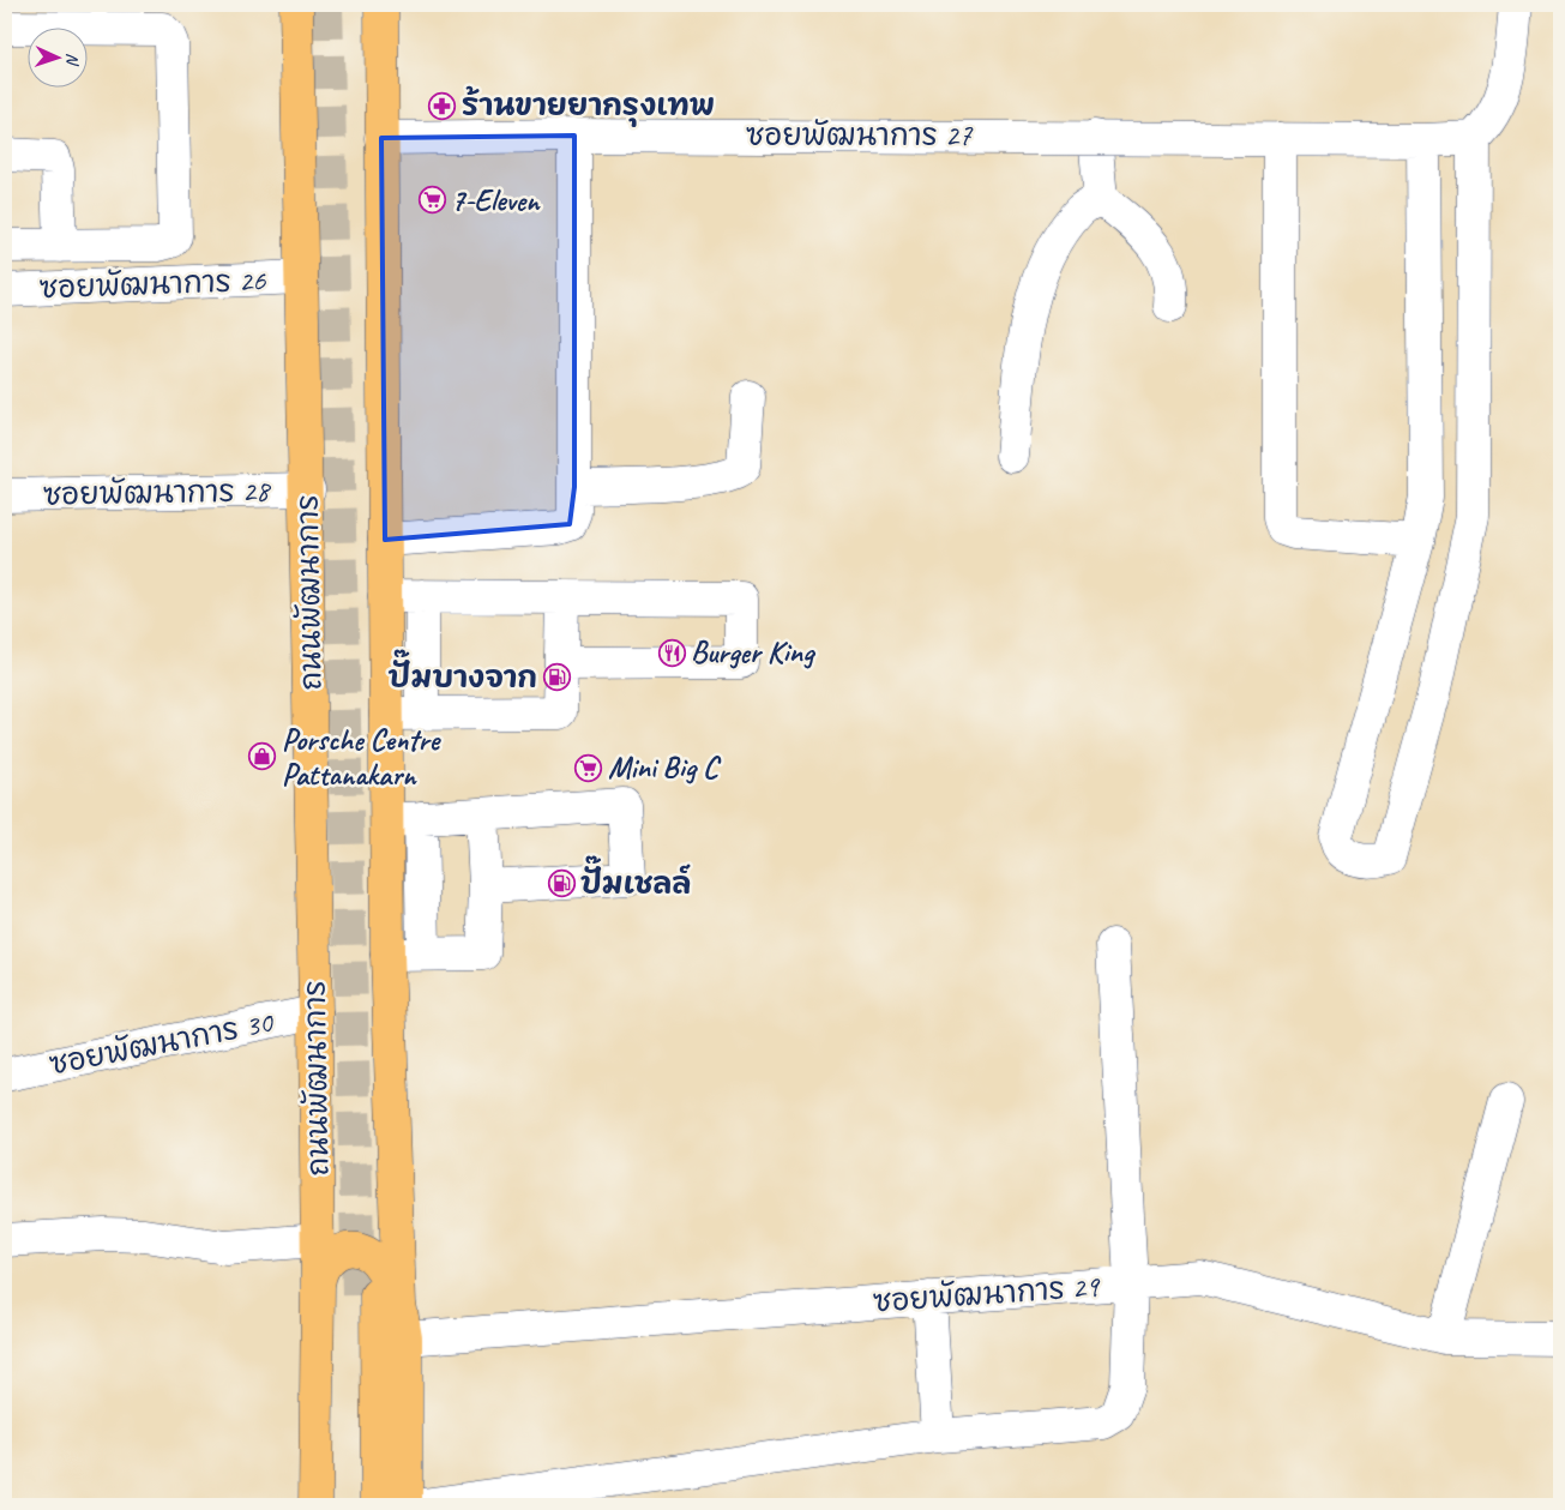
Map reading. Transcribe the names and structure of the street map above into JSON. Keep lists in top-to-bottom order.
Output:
{
  "streets": {
    "main road": ["ถนนพัฒนาการ"],
    "street": [
      "ซอยพัฒนาการ 27",
      "ซอยพัฒนาการ 26",
      "ซอยพัฒนาการ 28",
      "ซอยพัฒนาการ 30",
      "ซอยพัฒนาการ 29"
    ]
  },
  "crossings": [
    ["ซอยพัฒนาการ 26", "ถนนพัฒนาการ"],
    ["ซอยพัฒนาการ 28", "ถนนพัฒนาการ"],
    ["ถนนพัฒนาการ", "ซอยพัฒนาการ 30"]
  ],
  "places": {
    "pharmacy": ["ร้านขายยากรุงเทพ"],
    "supermarket": ["7-Eleven", "Mini Big C"],
    "restaurant": ["Burger King"],
    "fuel station": ["ปั๊มบางจาก", "ปั๊มเชลล์"],
    "shop": ["Porsche Centre Pattanakarn"]
  },
  "north": "right"
}
